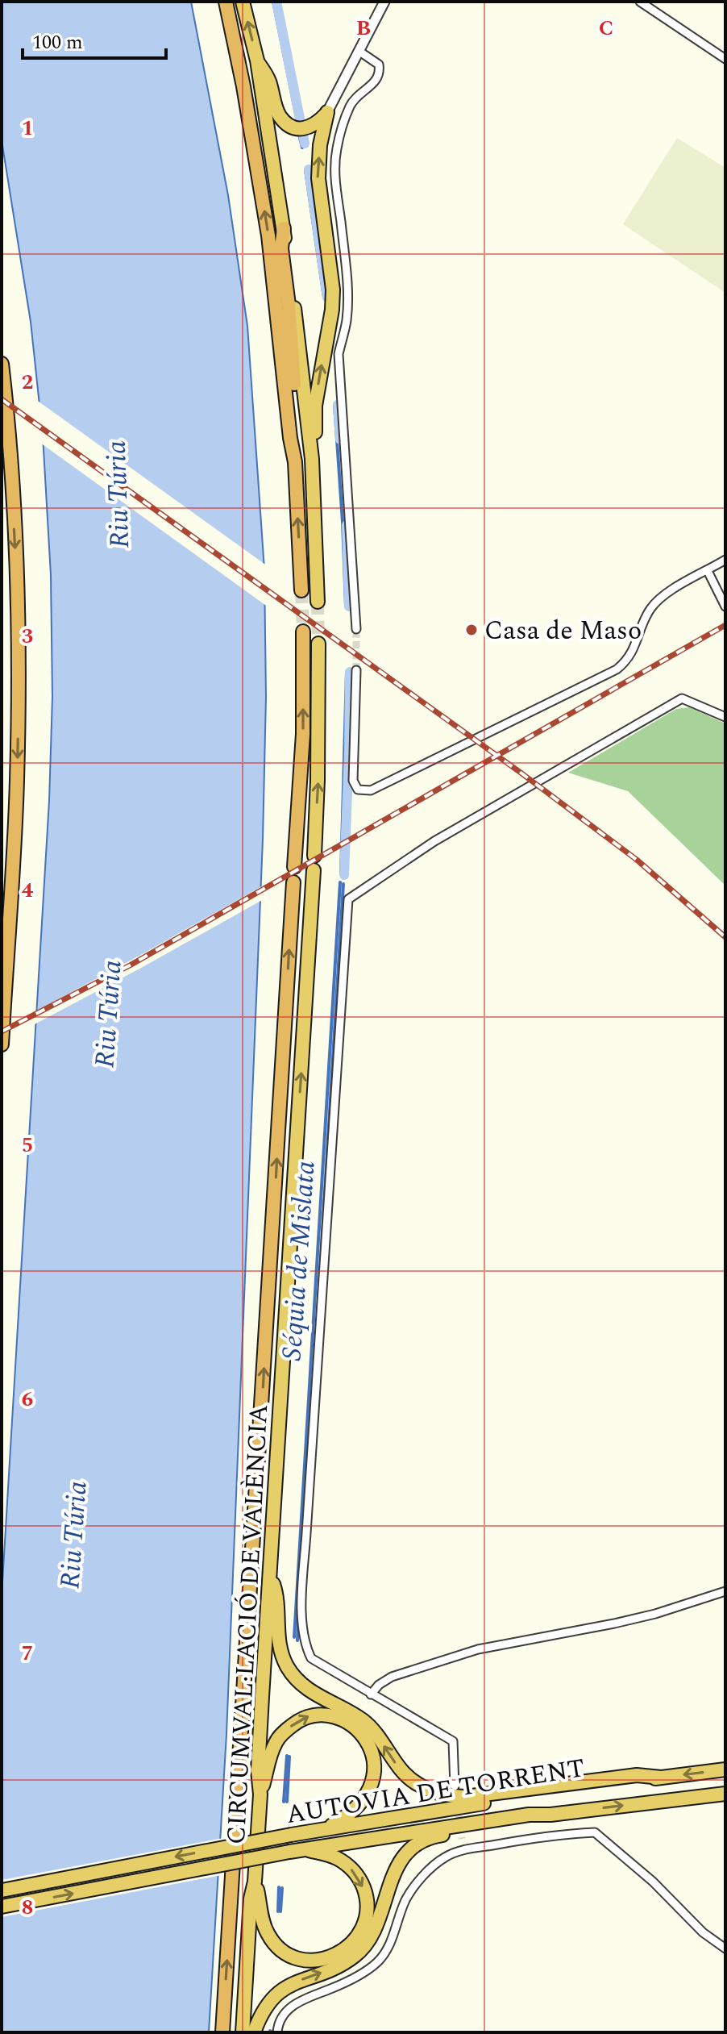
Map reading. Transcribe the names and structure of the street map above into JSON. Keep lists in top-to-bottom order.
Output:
{
  "streets": {
    "highway": ["CIRCUMVAL·LACIÓ DE VALÈNCIA", "AUTOVIA DE TORRENT"]
  },
  "one_way": ["CIRCUMVAL·LACIÓ DE VALÈNCIA"],
  "water": ["Riu Túria", "Séquia de Mislata"],
  "places": ["Casa de Maso"],
  "scale_bar": "100 m",
  "grid": {
    "columns": ["B", "C"],
    "rows": [
      "1",
      "2",
      "3",
      "4",
      "5",
      "6",
      "7",
      "8"
    ]
  }
}
